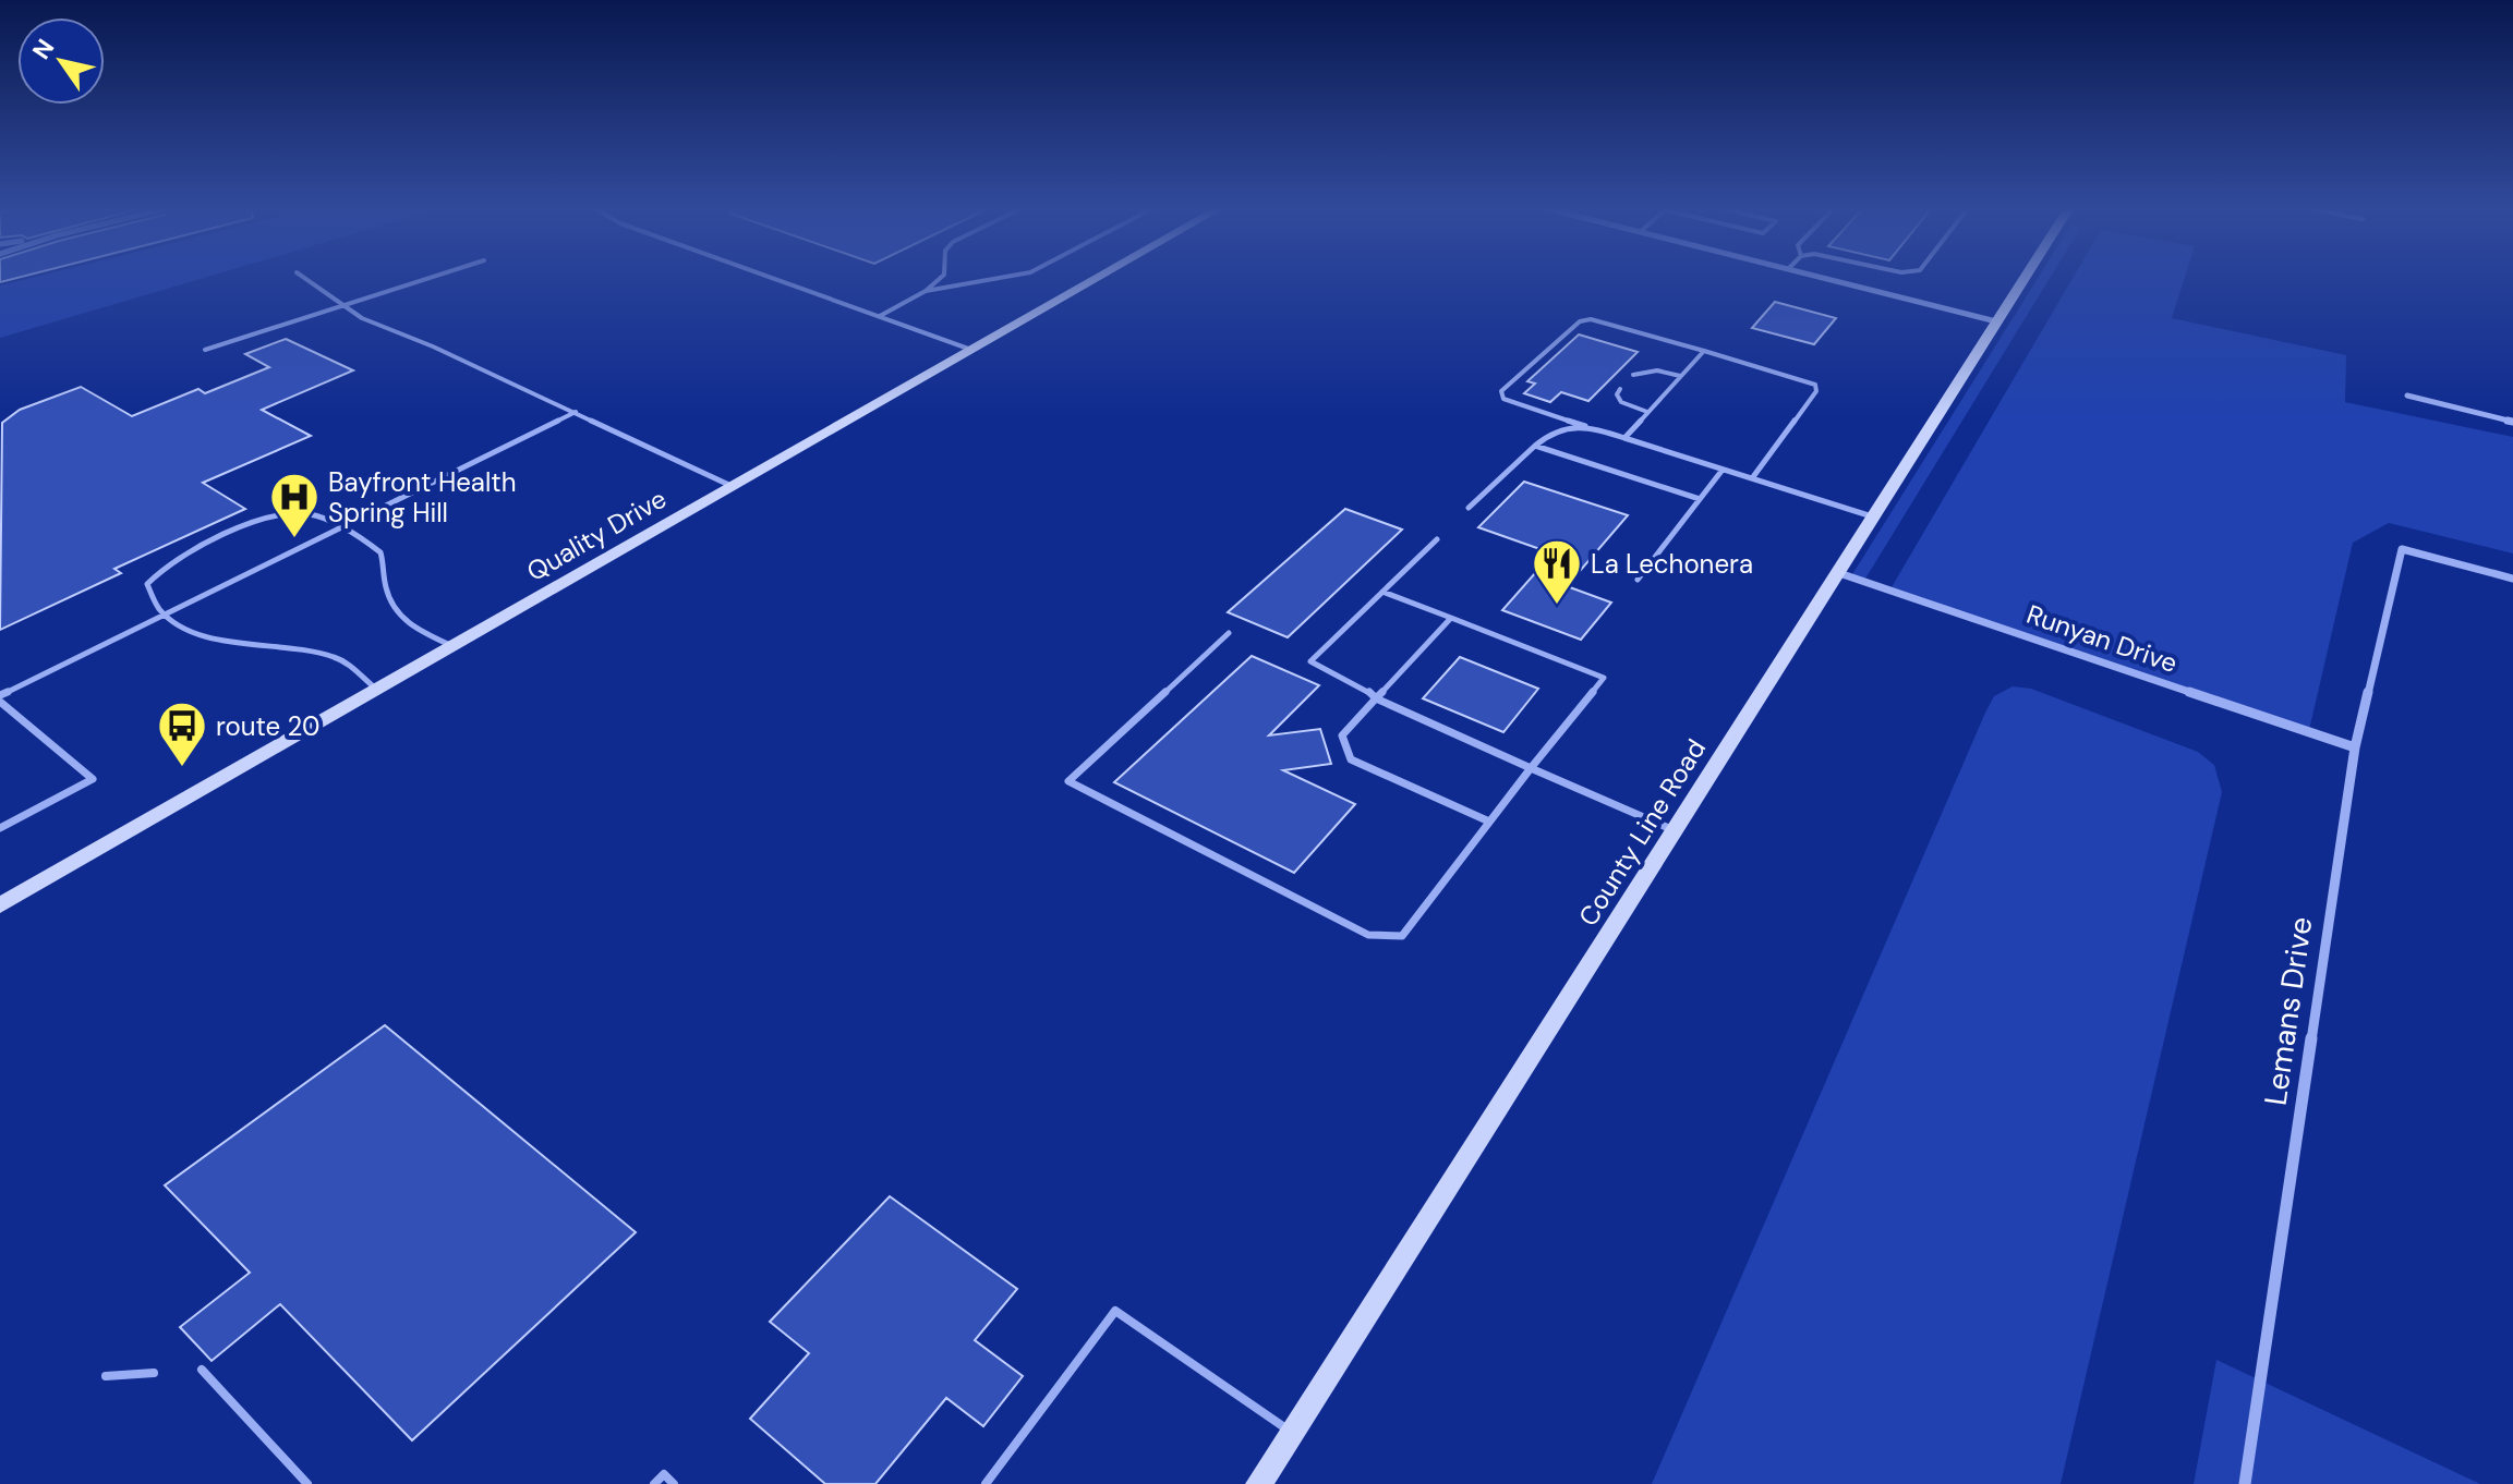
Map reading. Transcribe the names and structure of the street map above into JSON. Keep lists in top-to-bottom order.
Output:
{
  "streets": {
    "main road": ["Quality Drive", "County Line Road"],
    "street": ["Runyan Drive", "Lemans Drive"]
  },
  "crossings": [
    ["Runyan Drive", "County Line Road"],
    ["Runyan Drive", "Lemans Drive"]
  ],
  "places": {
    "hospital": ["Bayfront Health Spring Hill"],
    "restaurant": ["La Lechonera"],
    "bus stop": ["route 20"]
  },
  "north": "top left"
}
